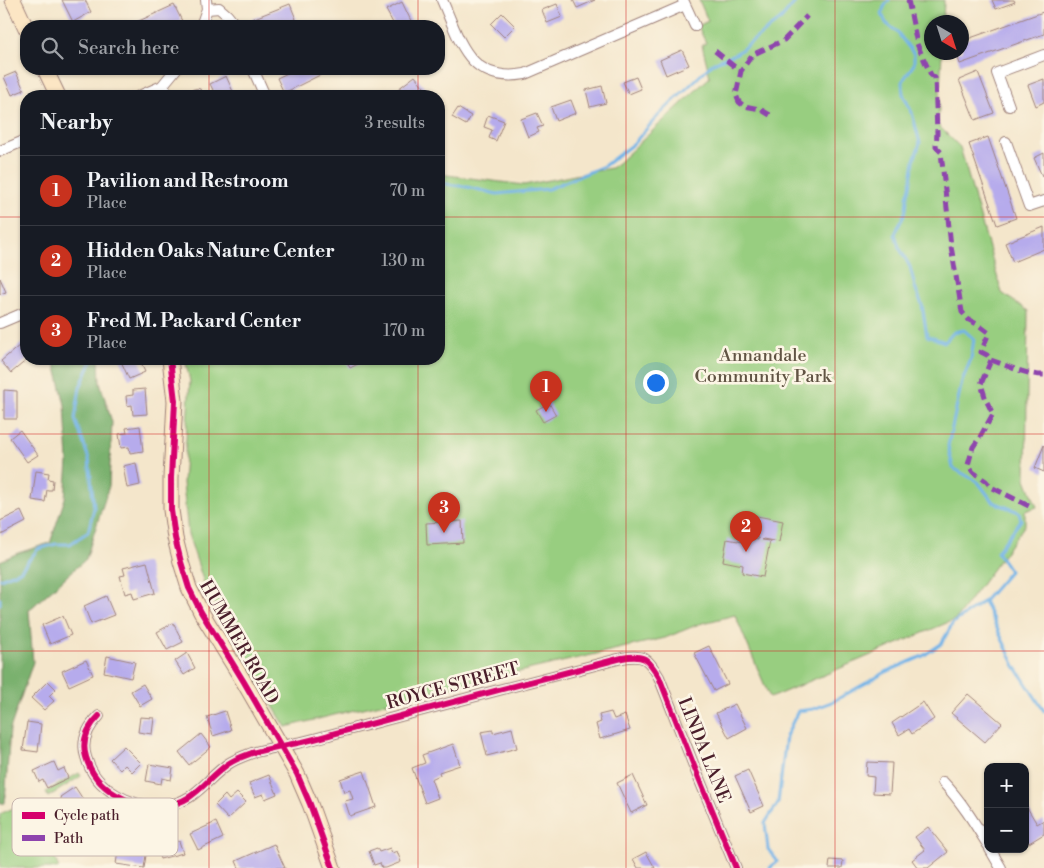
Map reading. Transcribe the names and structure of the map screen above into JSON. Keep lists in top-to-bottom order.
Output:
{
  "streets": {
    "main road": ["HUMMER ROAD"],
    "street": ["ROYCE STREET", "LINDA LANE"]
  },
  "crossings": [
    ["HUMMER ROAD", "ROYCE STREET"],
    ["ROYCE STREET", "LINDA LANE"]
  ],
  "parks": ["Annandale Community Park"],
  "legend": ["Cycle path", "Path"],
  "north": "bottom right",
  "page": {
    "search": "Search here",
    "heading": ["Nearby", "3 results"],
    "list": [
      {
        "mark": "1",
        "name": "Pavilion and Restroom",
        "note": "Place",
        "value": "70 m"
      },
      {
        "mark": "2",
        "name": "Hidden Oaks Nature Center",
        "note": "Place",
        "value": "130 m"
      },
      {
        "mark": "3",
        "name": "Fred M. Packard Center",
        "note": "Place",
        "value": "170 m"
      }
    ],
    "pins": ["1", "3", "2"],
    "map_buttons": ["+", "−"]
  }
}
